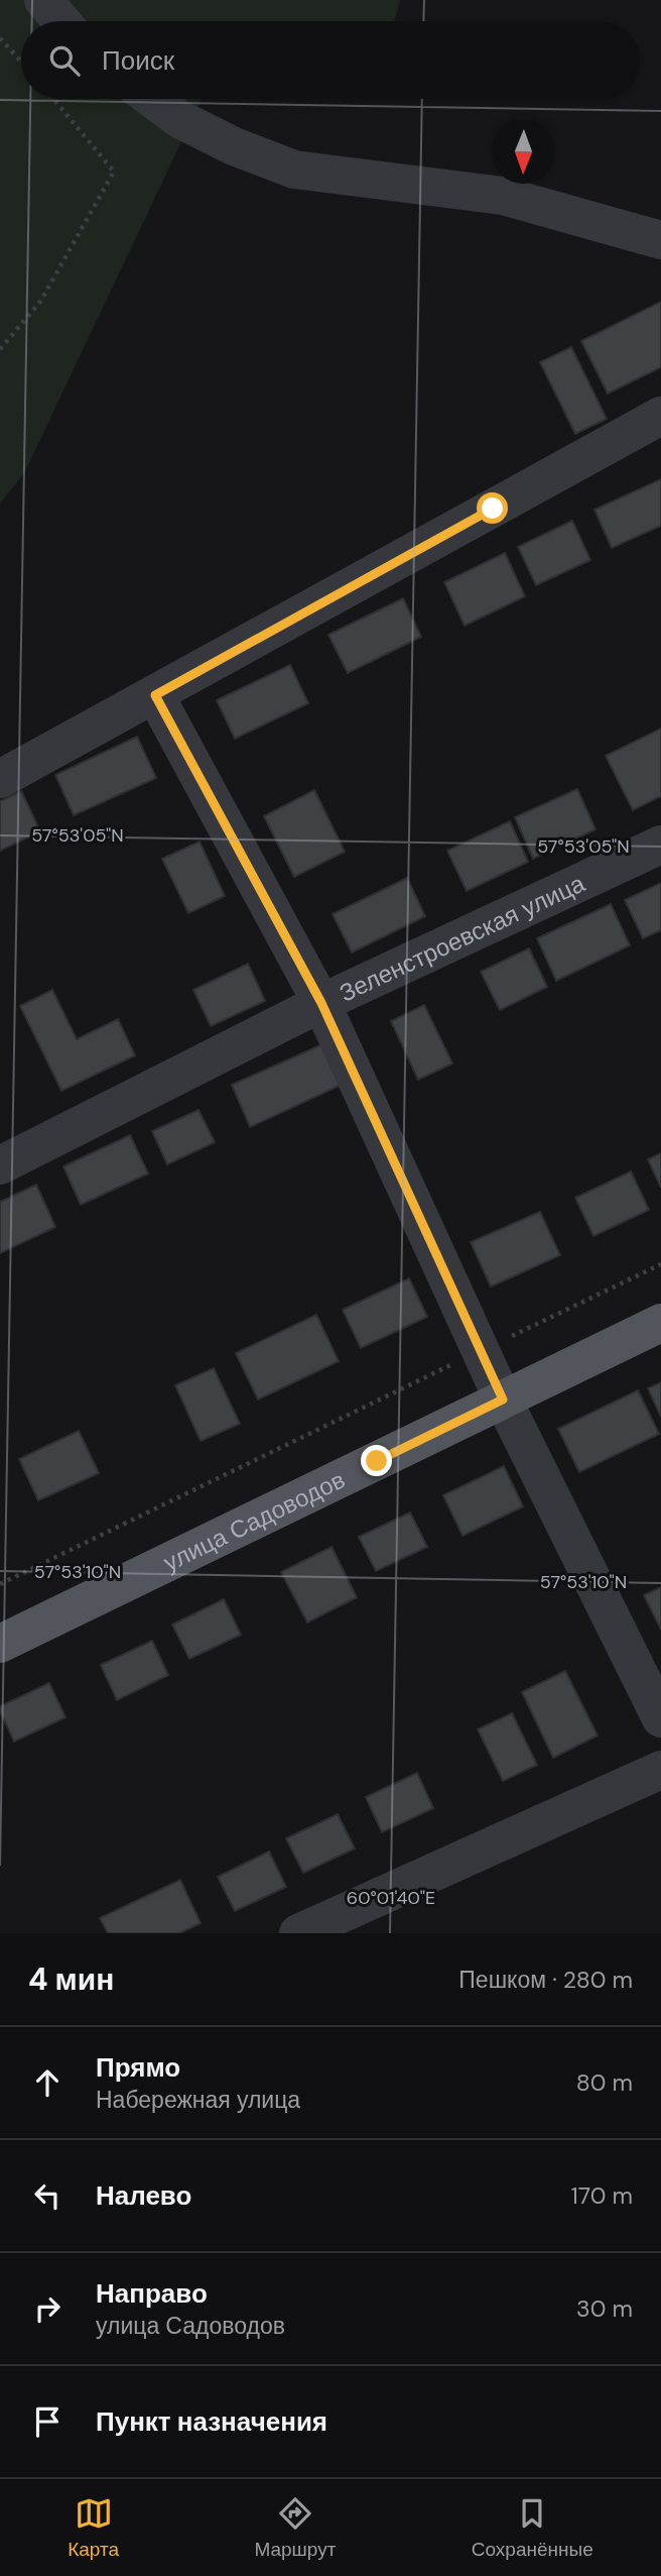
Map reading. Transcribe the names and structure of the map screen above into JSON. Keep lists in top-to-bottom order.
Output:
{
  "streets": {
    "main road": ["улица Садоводов"],
    "street": ["Зеленстроевская улица"]
  },
  "north": "bottom",
  "page": {
    "search": "Поиск",
    "heading": ["4 мин", "Пешком · 280 m"],
    "list": [
      ["Прямо", "Набережная улица", "80 m"],
      ["Налево", "170 m"],
      ["Направо", "улица Садоводов", "30 m"],
      "Пункт назначения"
    ],
    "nav": ["Карта", "Маршрут", "Сохранённые"]
  },
  "coordinates": ["57°53'05\"N", "57°53'10\"N", "60°01'40\"E"]
}
